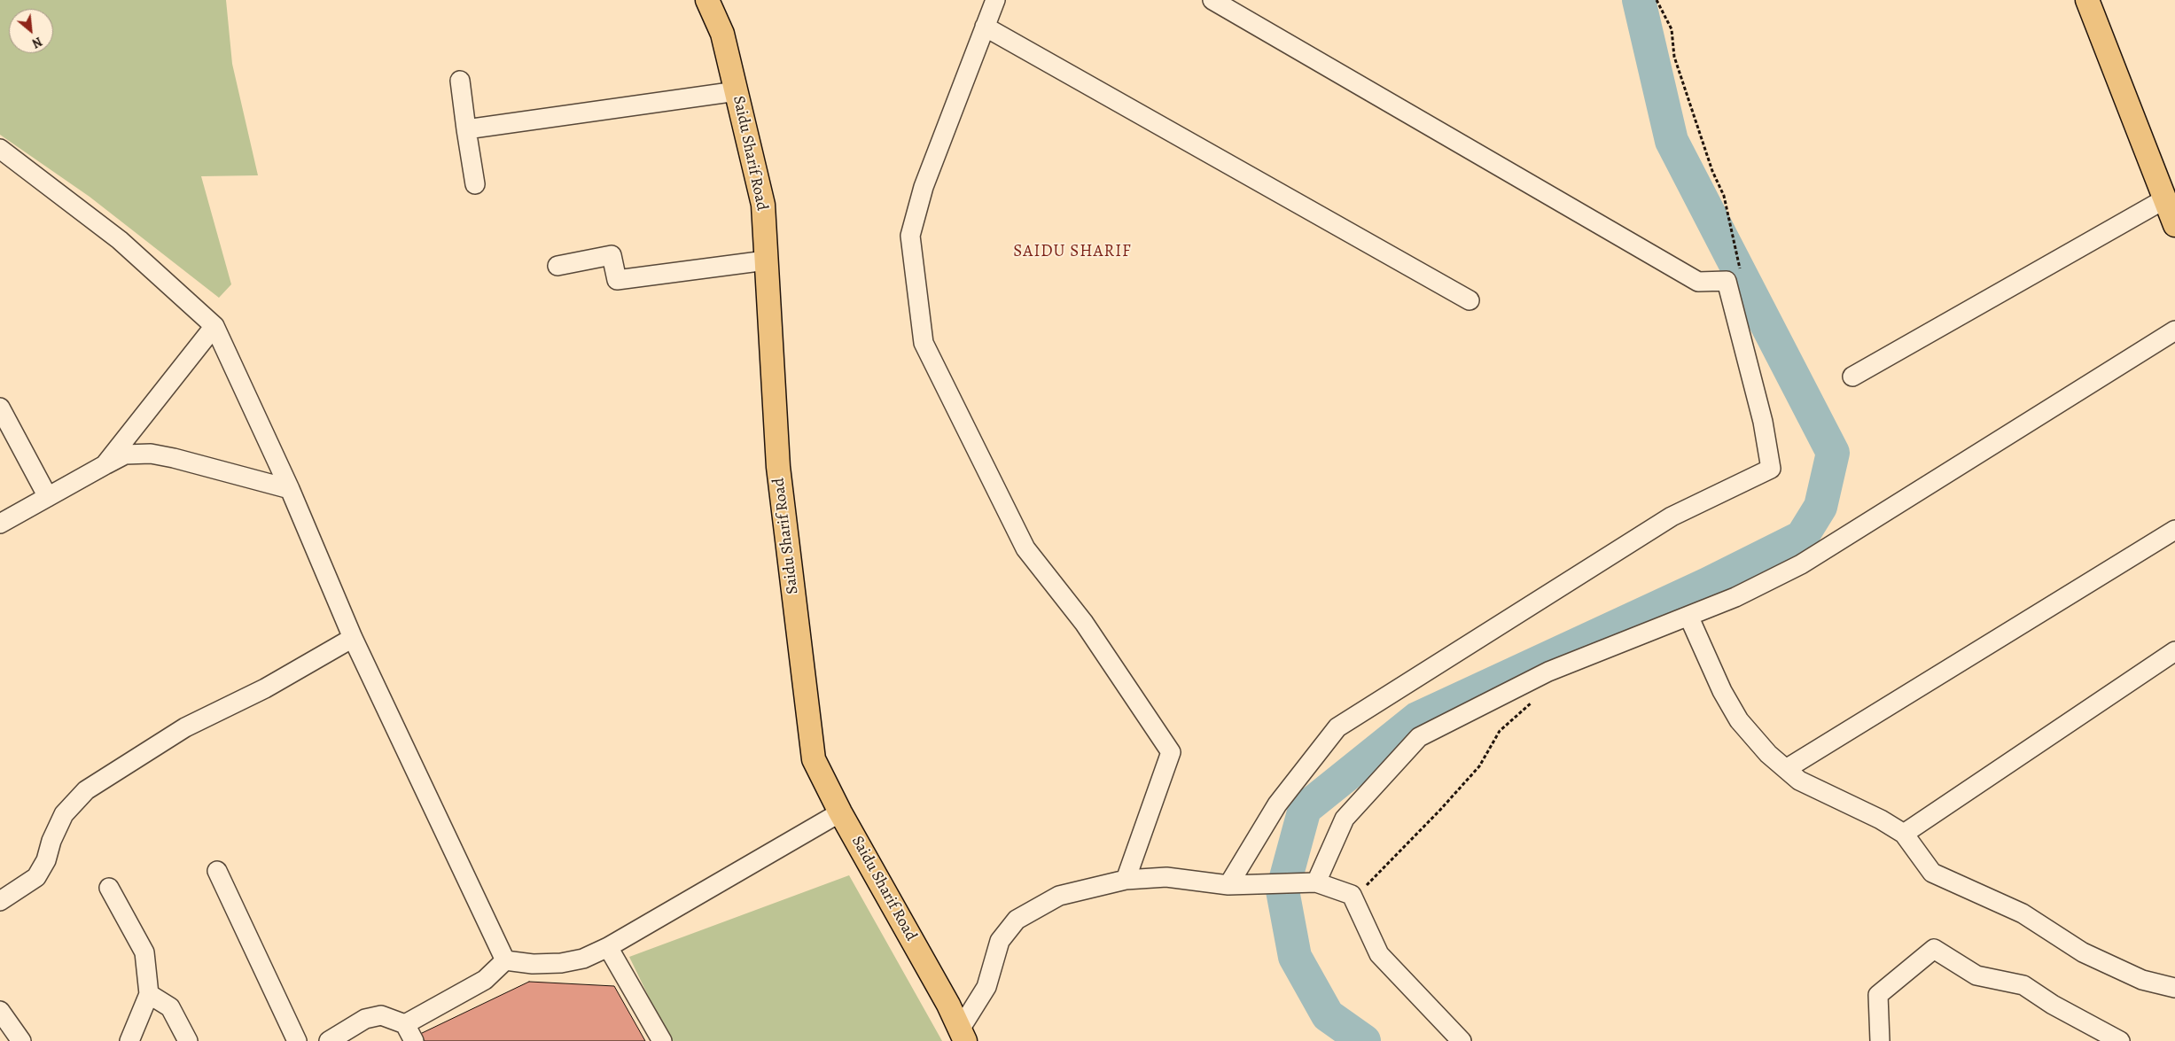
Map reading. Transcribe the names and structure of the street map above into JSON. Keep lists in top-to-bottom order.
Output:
{
  "streets": {
    "main road": ["Saidu Sharif Road"]
  },
  "districts": ["SAIDU SHARIF"],
  "north": "bottom right"
}
